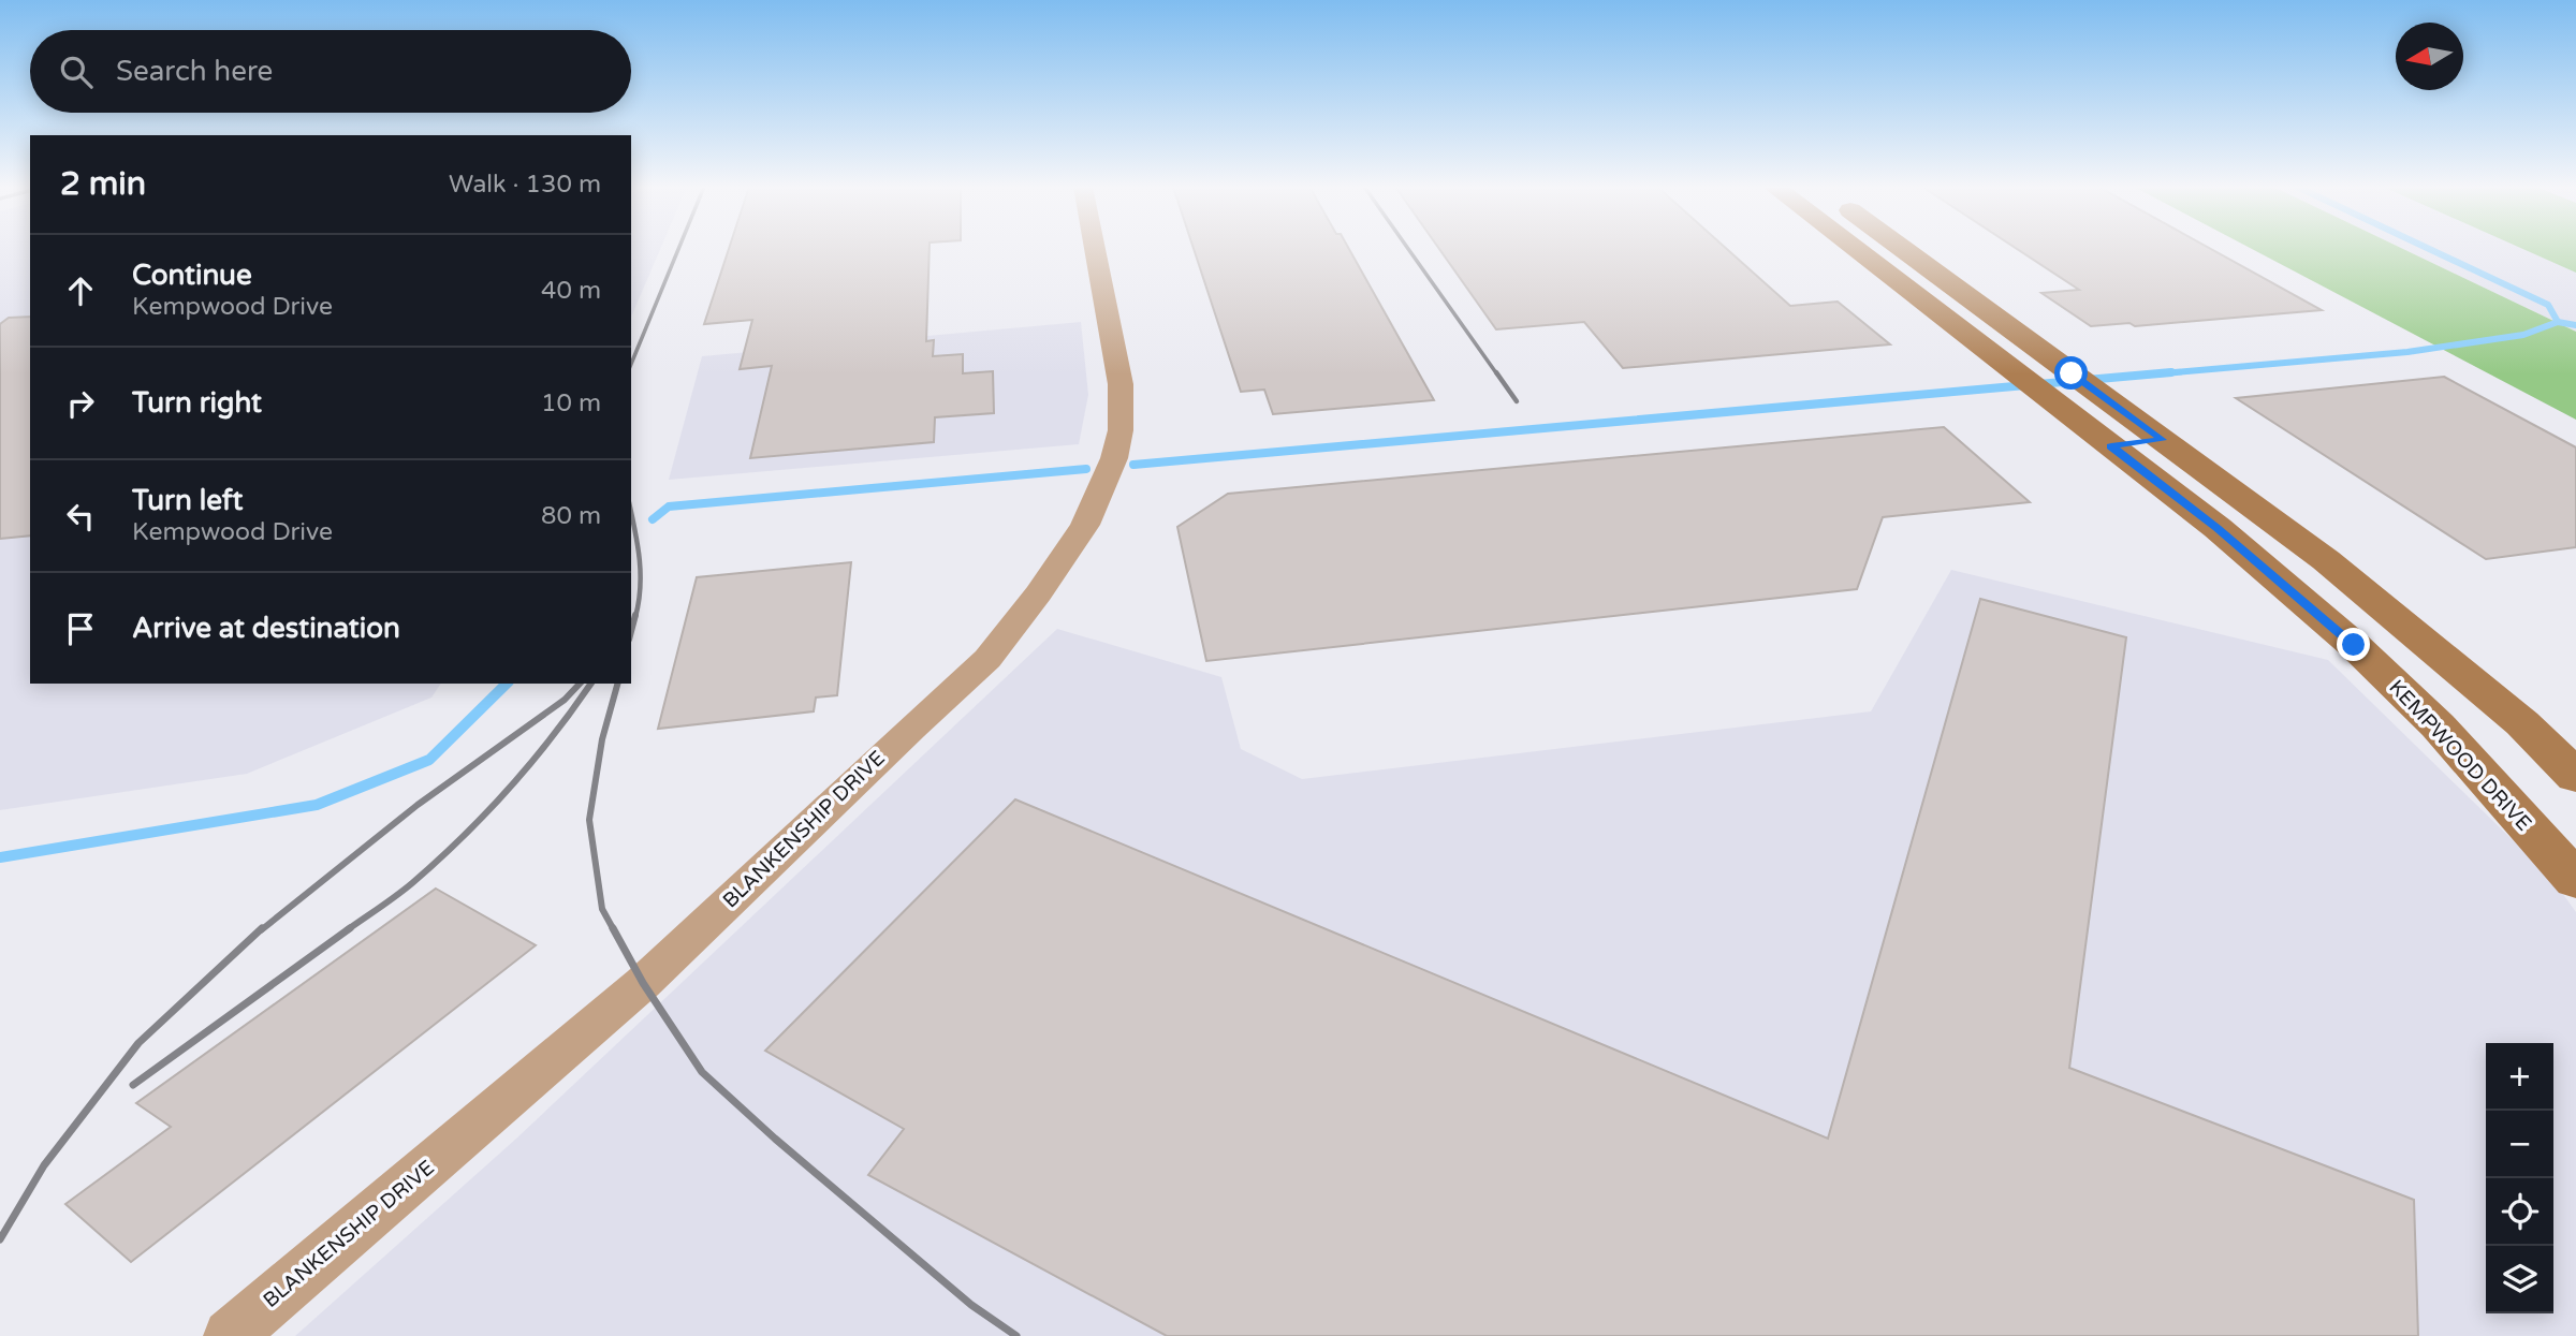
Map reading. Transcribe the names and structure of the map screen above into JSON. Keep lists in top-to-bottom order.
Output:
{
  "streets": {
    "main road": ["KEMPWOOD DRIVE"],
    "street": ["BLANKENSHIP DRIVE"]
  },
  "north": "left",
  "page": {
    "search": "Search here",
    "heading": ["2 min", "Walk · 130 m"],
    "list": [
      ["Continue", "Kempwood Drive", "40 m"],
      ["Turn right", "10 m"],
      ["Turn left", "Kempwood Drive", "80 m"],
      "Arrive at destination"
    ],
    "map_buttons": ["+", "−"]
  }
}
